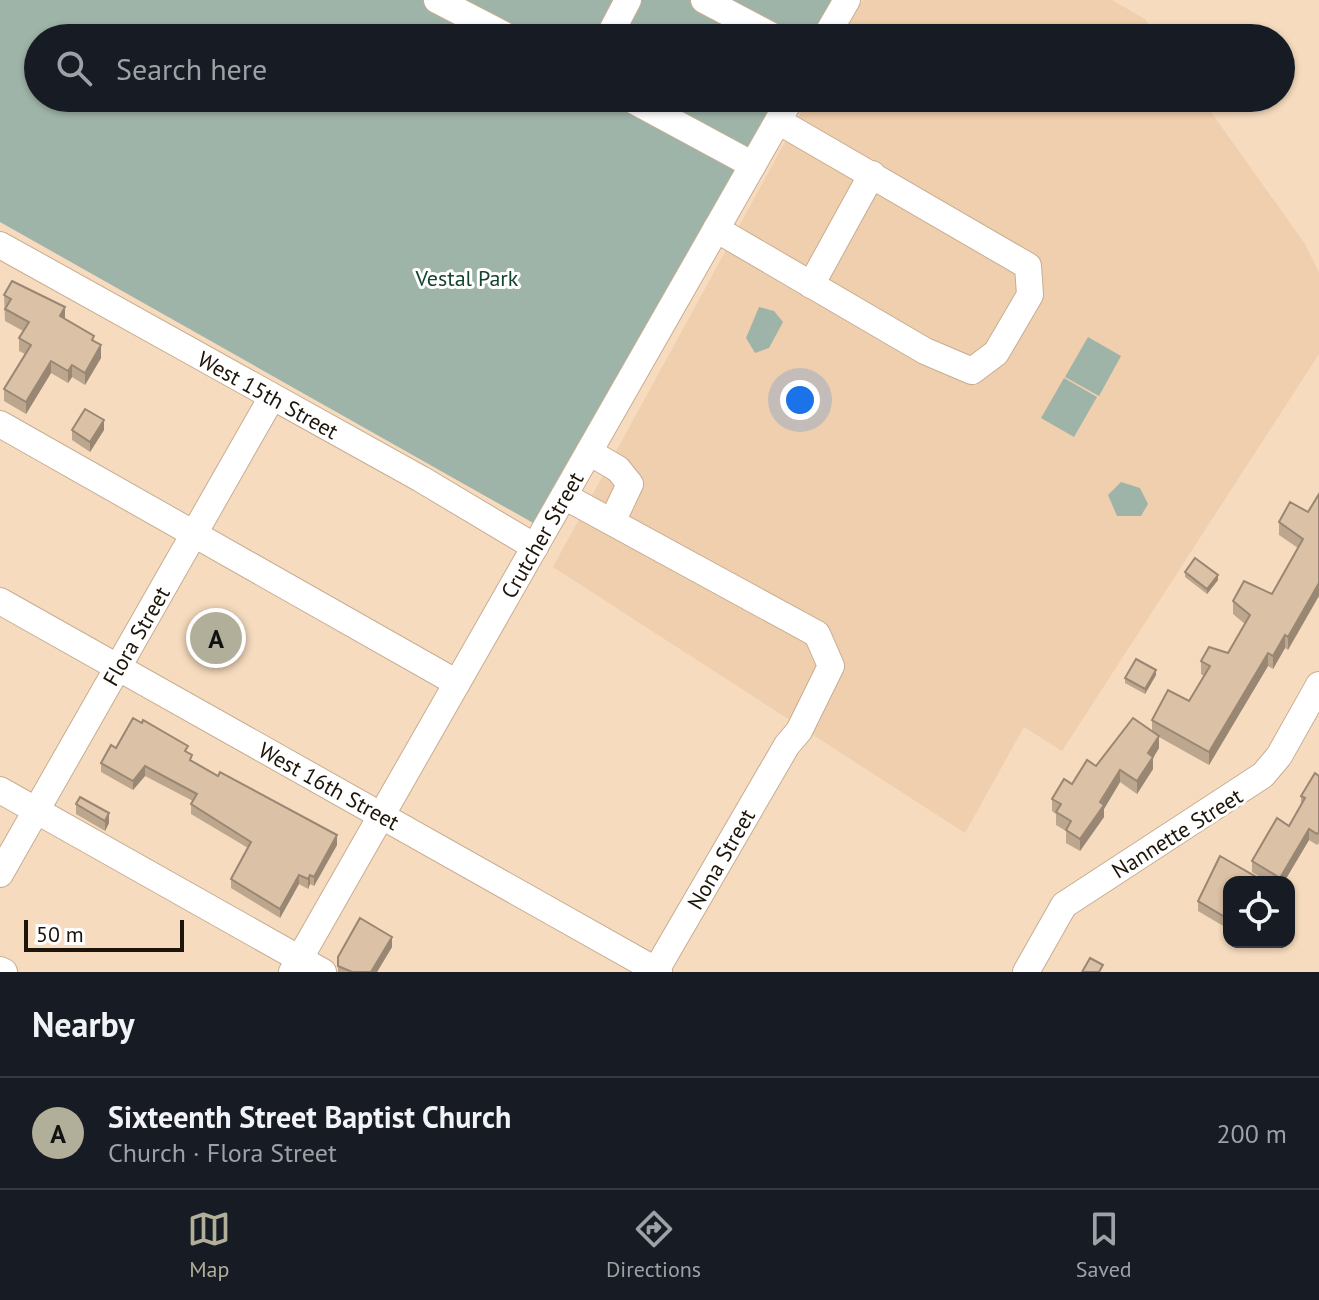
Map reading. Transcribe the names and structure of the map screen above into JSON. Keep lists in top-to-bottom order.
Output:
{
  "streets": {
    "street": [
      "West 15th Street",
      "Crutcher Street",
      "Flora Street",
      "West 16th Street",
      "Nannette Street",
      "Nona Street"
    ]
  },
  "crossings": [
    ["West 15th Street", "Crutcher Street"],
    ["West 15th Street", "Flora Street"],
    ["Crutcher Street", "West 16th Street"],
    ["Flora Street", "West 16th Street"],
    ["West 16th Street", "Nona Street"]
  ],
  "parks": ["Vestal Park"],
  "scale_bar": "50 m",
  "page": {
    "search": "Search here",
    "pins": "A",
    "scale": "50 m",
    "heading": "Nearby",
    "list": [
      {
        "mark": "A",
        "name": "Sixteenth Street Baptist Church",
        "note": "Church · Flora Street",
        "value": "200 m"
      }
    ],
    "nav": ["Map", "Directions", "Saved"]
  }
}
